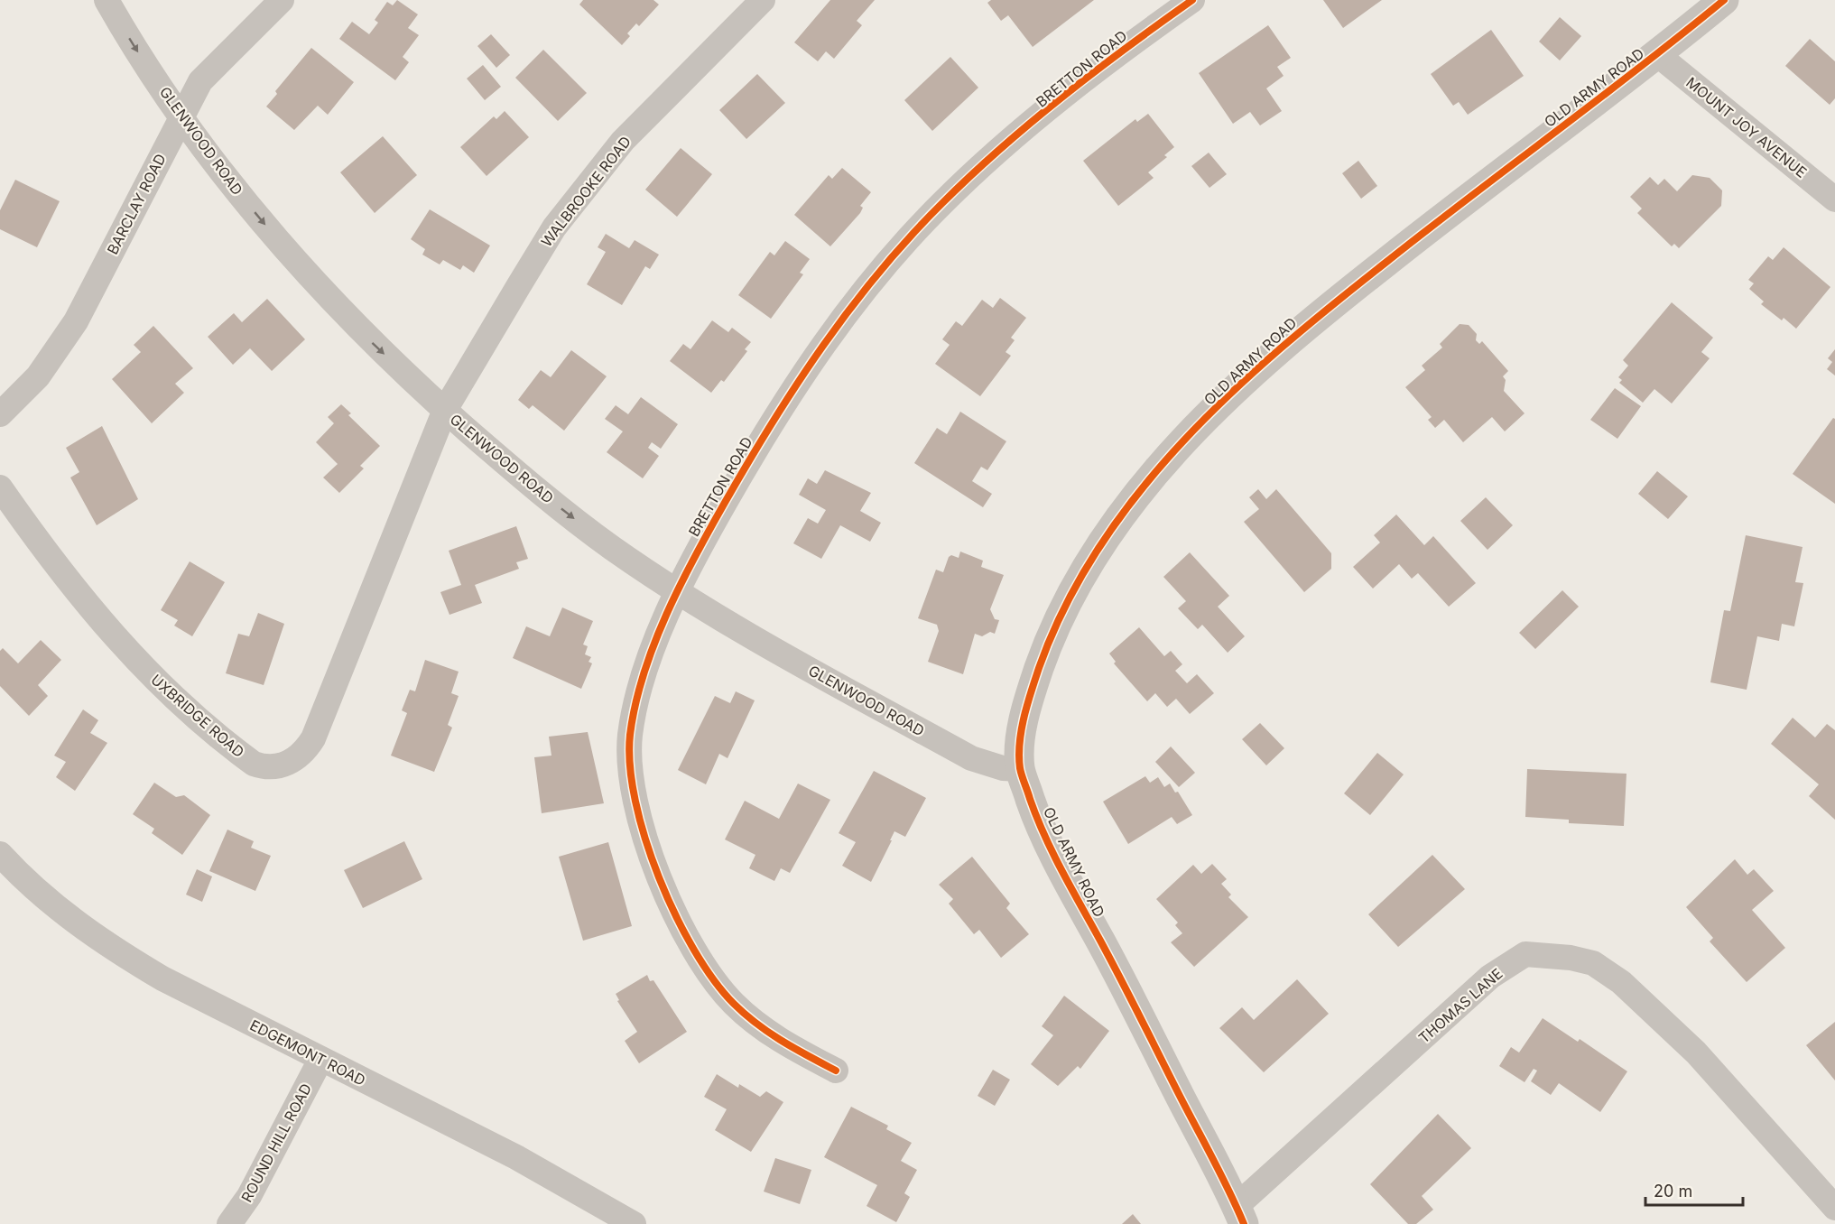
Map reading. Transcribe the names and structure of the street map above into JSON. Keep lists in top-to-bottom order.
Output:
{
  "streets": {
    "street": [
      "BRETTON ROAD",
      "OLD ARMY ROAD",
      "MOUNT JOY AVENUE",
      "GLENWOOD ROAD",
      "WALBROOKE ROAD",
      "BARCLAY ROAD",
      "UXBRIDGE ROAD",
      "THOMAS LANE",
      "EDGEMONT ROAD",
      "ROUND HILL ROAD"
    ]
  },
  "crossings": [
    ["BRETTON ROAD", "GLENWOOD ROAD"],
    ["OLD ARMY ROAD", "MOUNT JOY AVENUE"],
    ["OLD ARMY ROAD", "GLENWOOD ROAD"],
    ["OLD ARMY ROAD", "THOMAS LANE"],
    ["GLENWOOD ROAD", "WALBROOKE ROAD"],
    ["GLENWOOD ROAD", "BARCLAY ROAD"],
    ["GLENWOOD ROAD", "UXBRIDGE ROAD"],
    ["WALBROOKE ROAD", "UXBRIDGE ROAD"],
    ["EDGEMONT ROAD", "ROUND HILL ROAD"]
  ],
  "one_way": ["GLENWOOD ROAD"],
  "scale_bar": "20 m"
}
